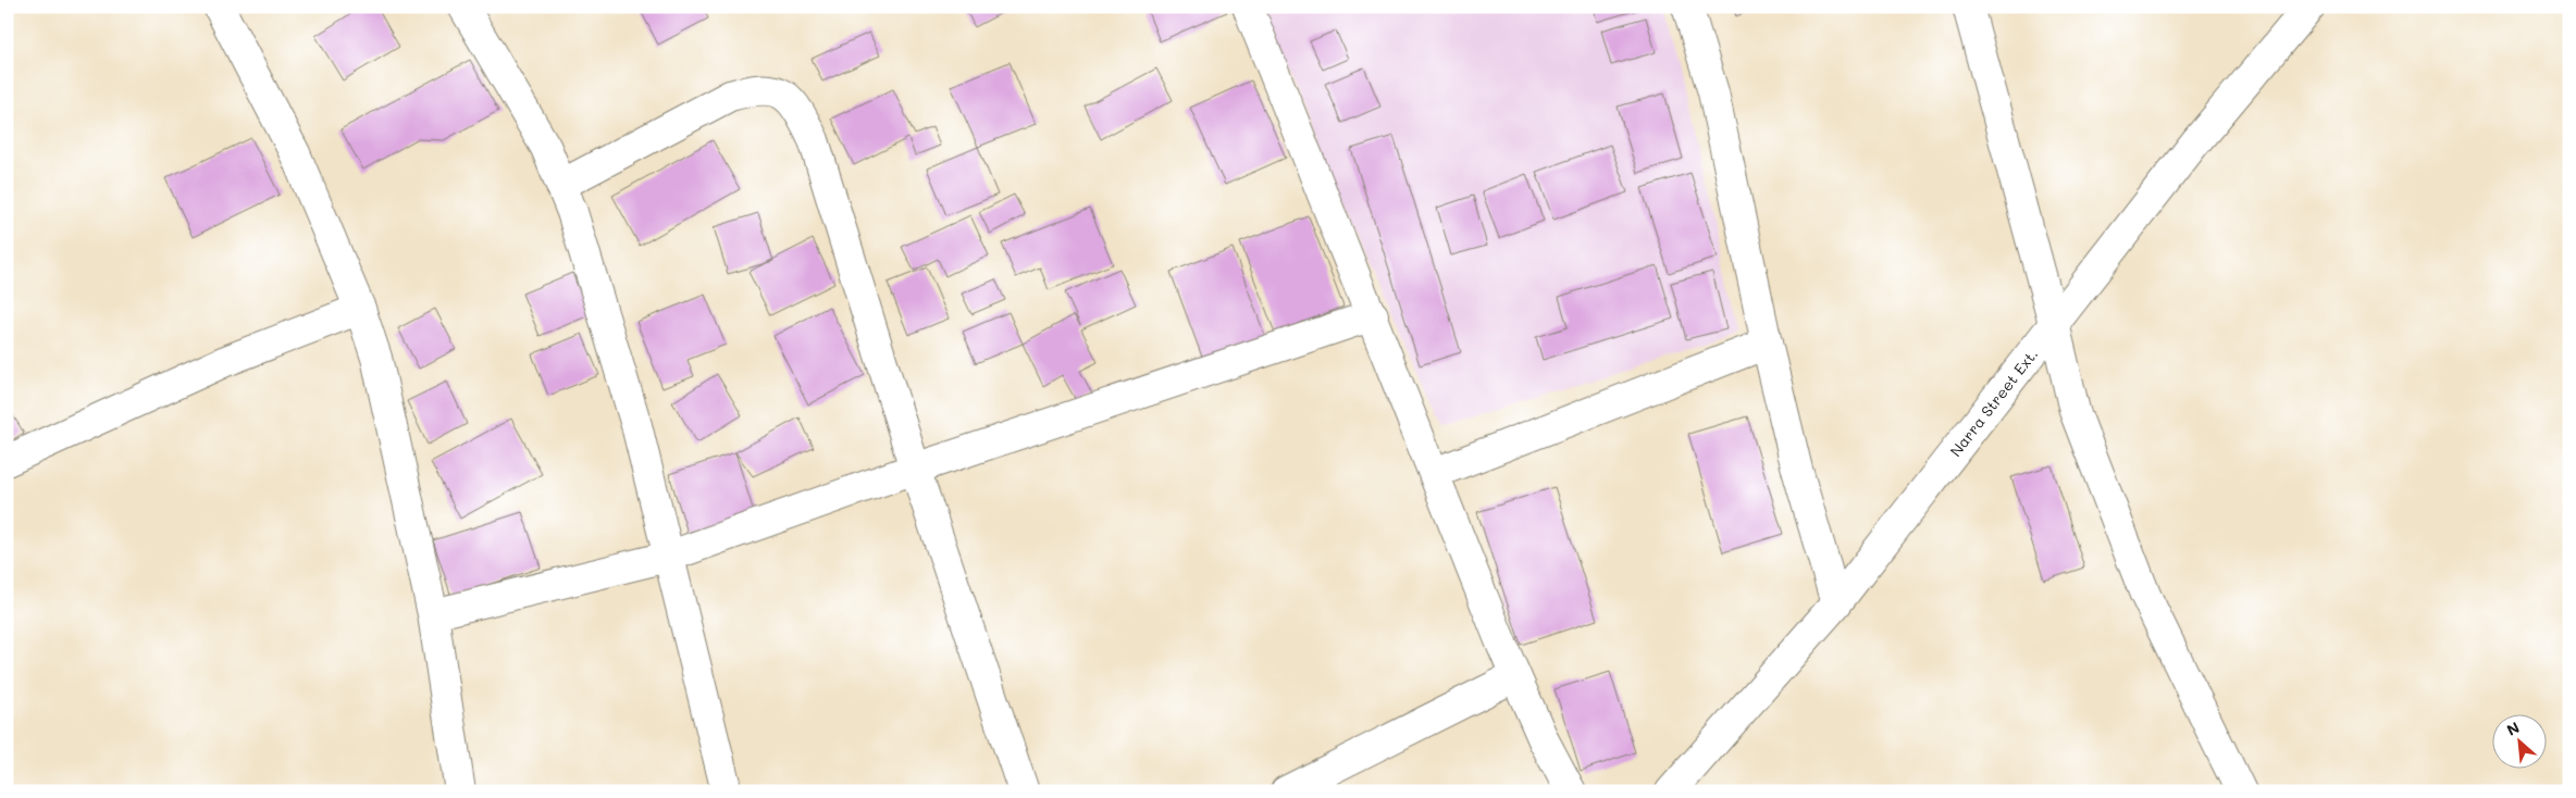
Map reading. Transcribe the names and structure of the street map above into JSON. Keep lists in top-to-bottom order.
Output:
{
  "streets": {
    "street": ["Narra Street Ext."]
  },
  "north": "top left"
}
